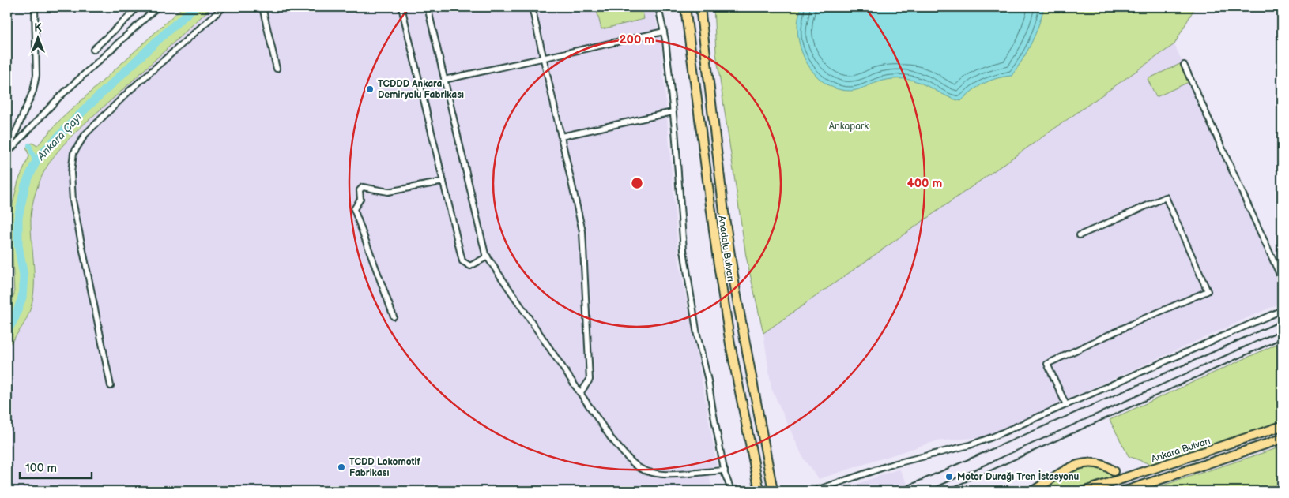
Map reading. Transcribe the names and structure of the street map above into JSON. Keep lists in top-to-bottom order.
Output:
{
  "streets": {
    "main road": ["Anadolu Bulvarı", "Ankara Bulvarı"]
  },
  "water": ["Ankara Çayı"],
  "parks": ["Ankapark"],
  "places": ["TCDDD Ankara Demiryolu Fabrikası", "TCDD Lokomotif Fabrikası", "Motor Durağı Tren İstasyonu"],
  "scale_bar": "100 m",
  "north": "top",
  "rings": ["200 m", "400 m"]
}
